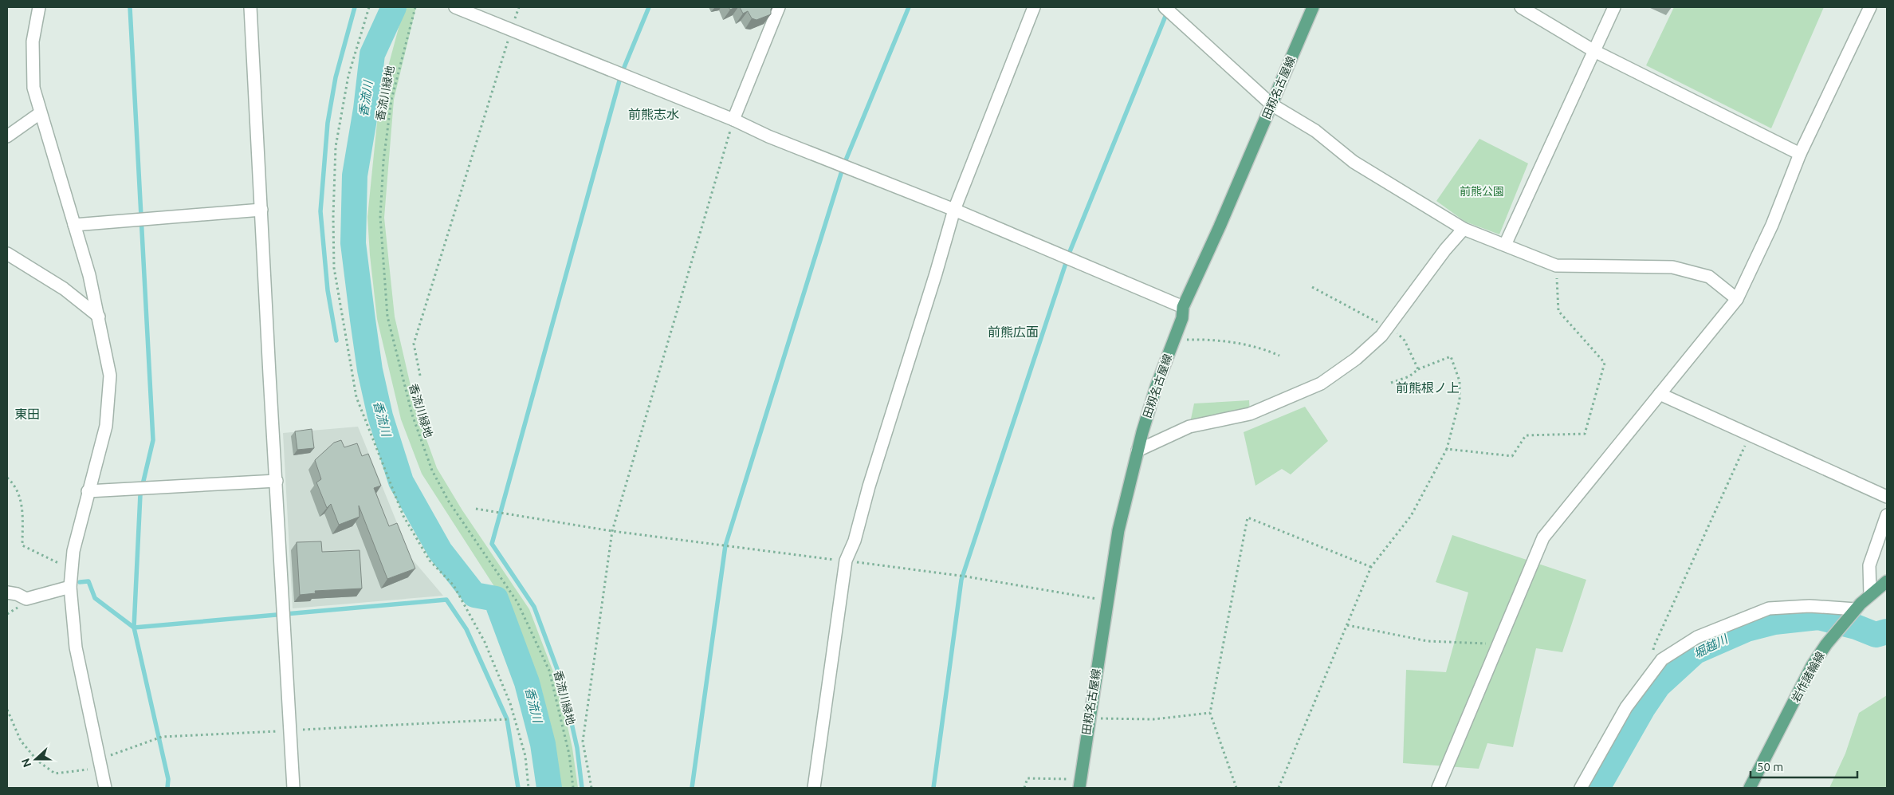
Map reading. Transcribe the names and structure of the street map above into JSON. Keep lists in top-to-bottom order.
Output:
{
  "streets": {
    "main road": ["田籾名古屋線", "岩作諸輪線"],
    "path": ["香流川緑地"]
  },
  "districts": [
    "前熊志水",
    "前熊広面",
    "前熊根ノ上",
    "東田"
  ],
  "water": ["香流川", "堀越川"],
  "parks": ["前熊公園"],
  "scale_bar": "50 m",
  "north": "left"
}
